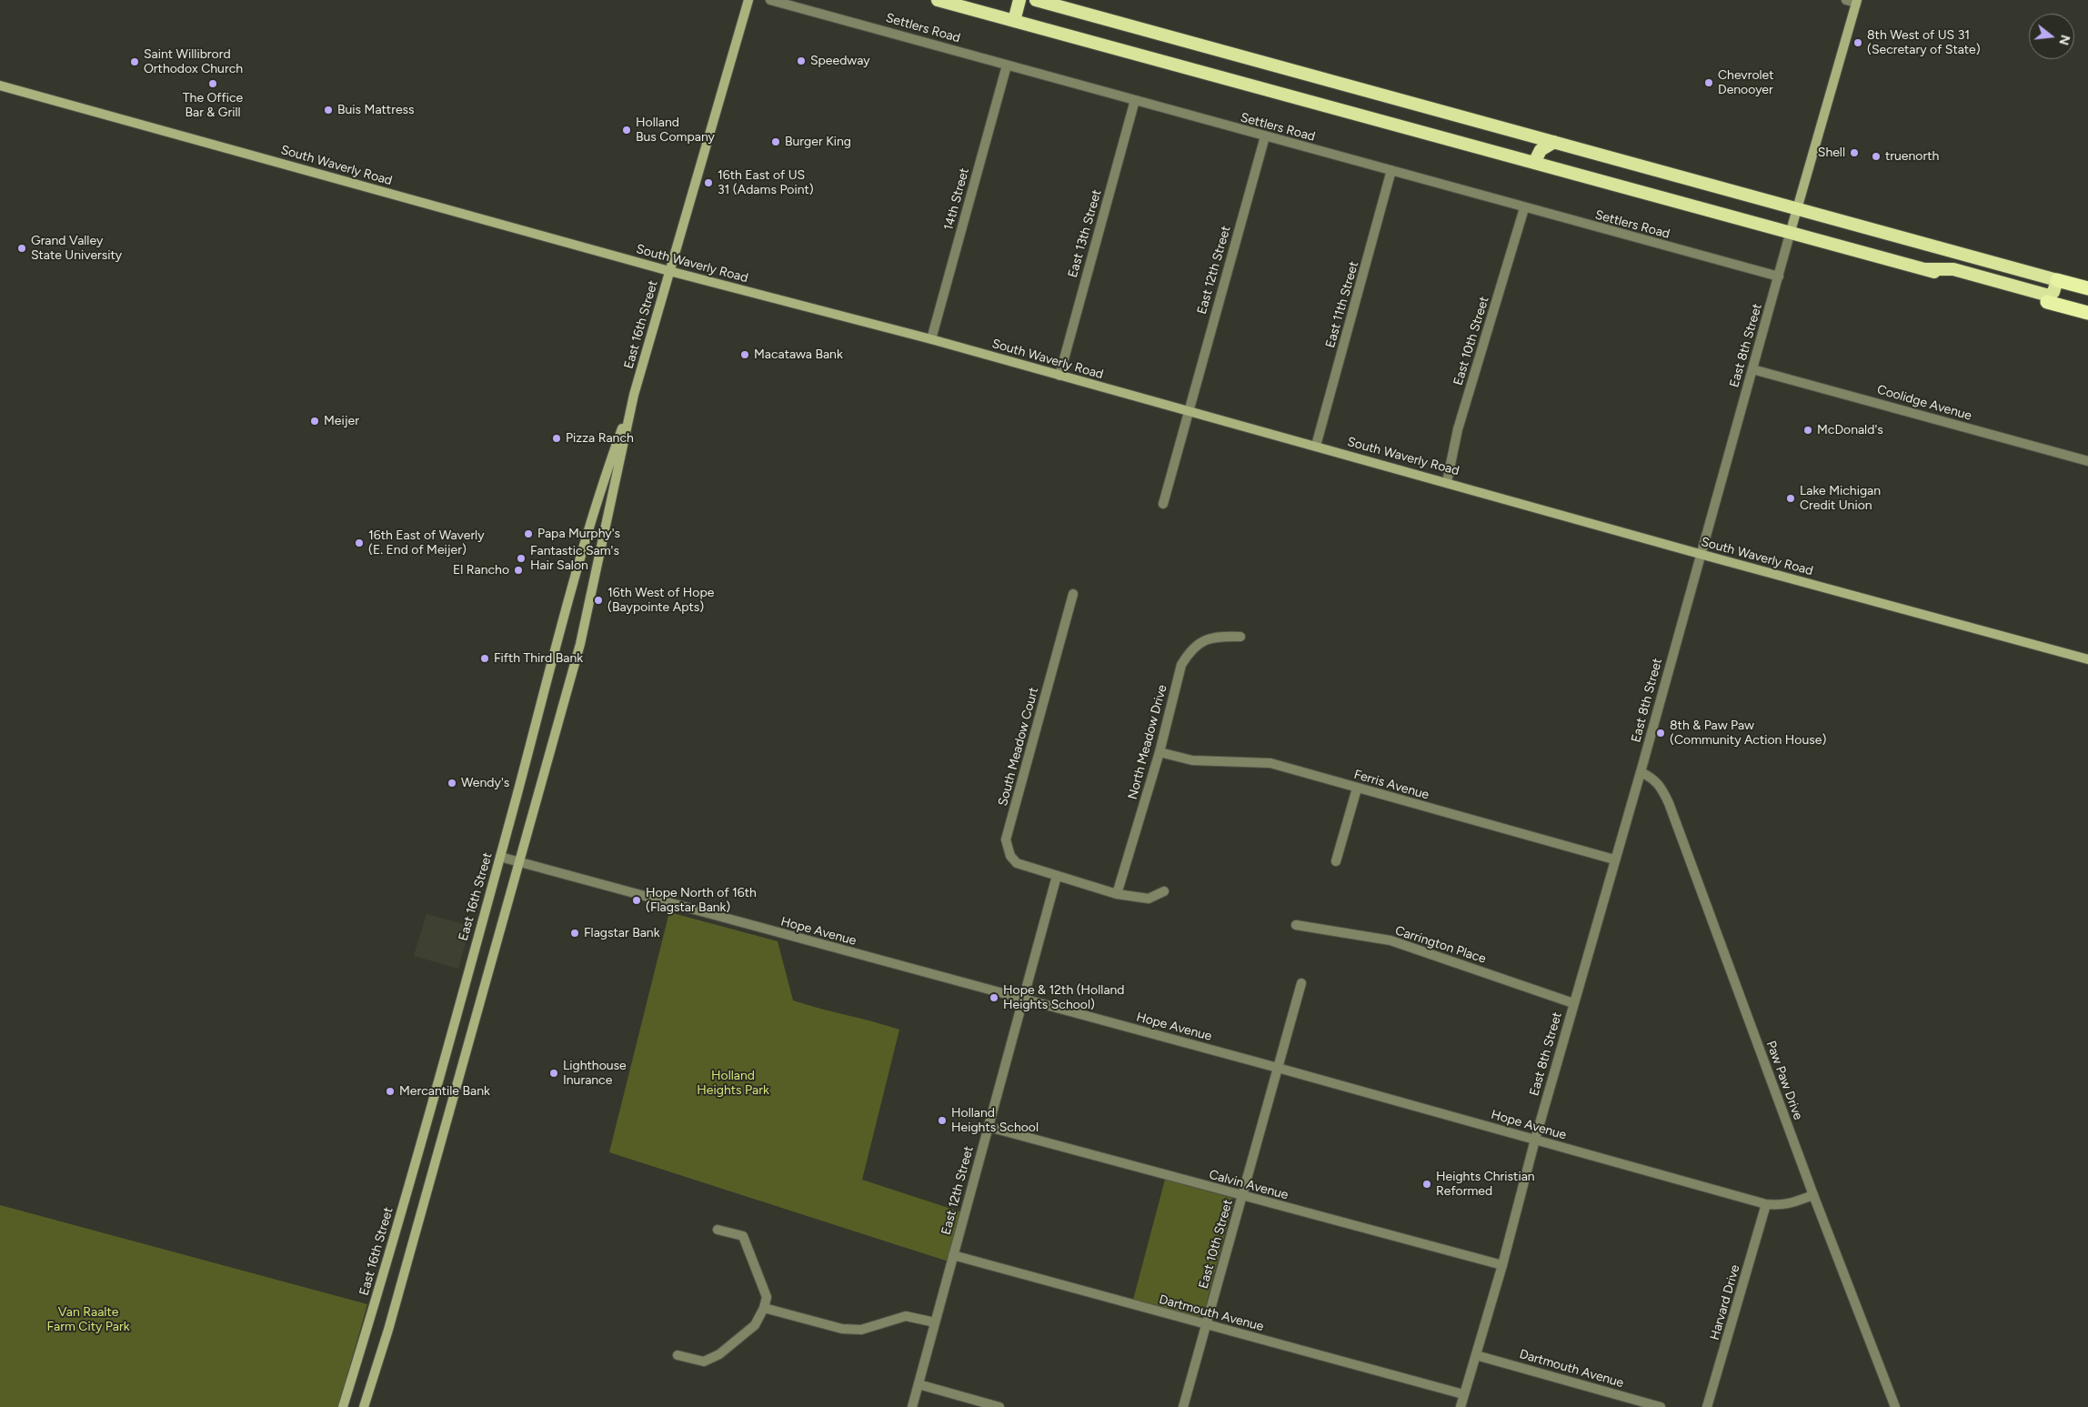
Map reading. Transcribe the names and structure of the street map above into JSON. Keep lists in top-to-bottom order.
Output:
{
  "streets": {
    "main road": ["South Waverly Road", "East 16th Street", "East 8th Street"],
    "street": [
      "Settlers Road",
      "14th Street",
      "East 13th Street",
      "East 12th Street",
      "East 11th Street",
      "East 10th Street",
      "Coolidge Avenue",
      "North Meadow Drive",
      "South Meadow Court",
      "Ferris Avenue",
      "Hope Avenue",
      "Carrington Place",
      "Paw Paw Drive",
      "Calvin Avenue",
      "Harvard Drive",
      "Dartmouth Avenue"
    ]
  },
  "crossings": [
    ["Settlers Road", "14th Street"],
    ["Settlers Road", "East 13th Street"],
    ["Settlers Road", "East 12th Street"],
    ["Settlers Road", "East 11th Street"],
    ["Settlers Road", "East 10th Street"],
    ["Settlers Road", "East 8th Street"],
    ["South Waverly Road", "14th Street"],
    ["South Waverly Road", "East 13th Street"],
    ["South Waverly Road", "East 12th Street"],
    ["South Waverly Road", "East 11th Street"],
    ["South Waverly Road", "East 16th Street"],
    ["South Waverly Road", "East 10th Street"],
    ["South Waverly Road", "East 8th Street"],
    ["East 12th Street", "South Meadow Court"],
    ["East 12th Street", "Hope Avenue"],
    ["East 12th Street", "Calvin Avenue"],
    ["East 12th Street", "Dartmouth Avenue"],
    ["East 16th Street", "Hope Avenue"],
    ["East 10th Street", "Hope Avenue"],
    ["East 10th Street", "Calvin Avenue"],
    ["East 10th Street", "Dartmouth Avenue"],
    ["East 8th Street", "Coolidge Avenue"],
    ["East 8th Street", "Ferris Avenue"],
    ["East 8th Street", "Hope Avenue"],
    ["East 8th Street", "Carrington Place"],
    ["East 8th Street", "Paw Paw Drive"],
    ["East 8th Street", "Calvin Avenue"],
    ["East 8th Street", "Dartmouth Avenue"],
    ["North Meadow Drive", "South Meadow Court"],
    ["North Meadow Drive", "Ferris Avenue"],
    ["Hope Avenue", "Paw Paw Drive"],
    ["Hope Avenue", "Harvard Drive"]
  ],
  "parks": ["Holland Heights Park", "Van Raalte Farm City Park"],
  "places": [
    "8th West of US 31 (Secretary of State)",
    "Speedway",
    "Saint Willibrord Orthodox Church",
    "Chevrolet Denooyer",
    "The Office Bar & Grill",
    "Buis Mattress",
    "Holland Bus Company",
    "Burger King",
    "Shell",
    "truenorth",
    "16th East of US 31 (Adams Point)",
    "Grand Valley State University",
    "Macatawa Bank",
    "Meijer",
    "McDonald's",
    "Pizza Ranch",
    "Lake Michigan Credit Union",
    "Papa Murphy's",
    "16th East of Waverly (E. End of Meijer)",
    "Fantastic Sam's Hair Salon",
    "El Rancho",
    "16th West of Hope (Baypointe Apts)",
    "Fifth Third Bank",
    "8th & Paw Paw (Community Action House)",
    "Wendy's",
    "Hope North of 16th (Flagstar Bank)",
    "Flagstar Bank",
    "Hope & 12th (Holland Heights School)",
    "Lighthouse Inurance",
    "Mercantile Bank",
    "Holland Heights School",
    "Heights Christian Reformed"
  ],
  "north": "right"
}
